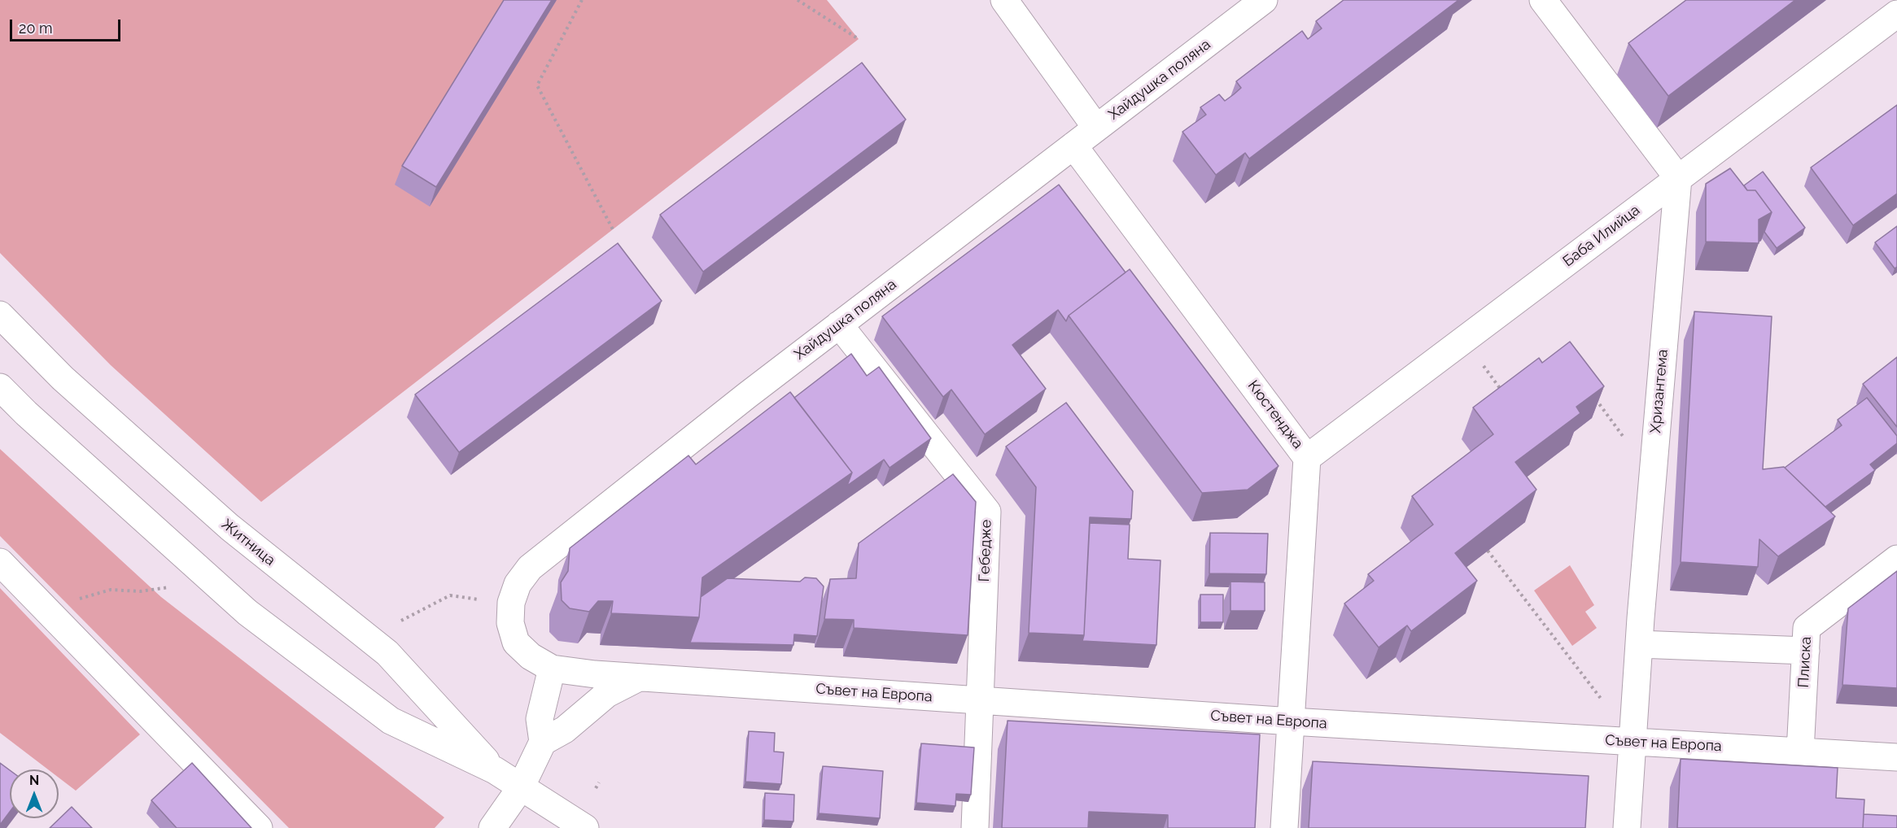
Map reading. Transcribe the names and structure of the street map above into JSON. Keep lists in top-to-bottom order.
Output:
{
  "streets": {
    "street": [
      "Хайдушка поляна",
      "Баба Илийца",
      "Хризантема",
      "Кюстенджа",
      "Житница",
      "Гебедже",
      "Плиска",
      "Съвет на Европа"
    ]
  },
  "crossings": [
    ["Хайдушка поляна", "Кюстенджа"],
    ["Хайдушка поляна", "Гебедже"],
    ["Хайдушка поляна", "Съвет на Европа"],
    ["Баба Илийца", "Хризантема"],
    ["Баба Илийца", "Кюстенджа"],
    ["Хризантема", "Съвет на Европа"],
    ["Кюстенджа", "Съвет на Европа"],
    ["Гебедже", "Съвет на Европа"],
    ["Плиска", "Съвет на Европа"]
  ],
  "scale_bar": "20 m",
  "north": "top"
}
